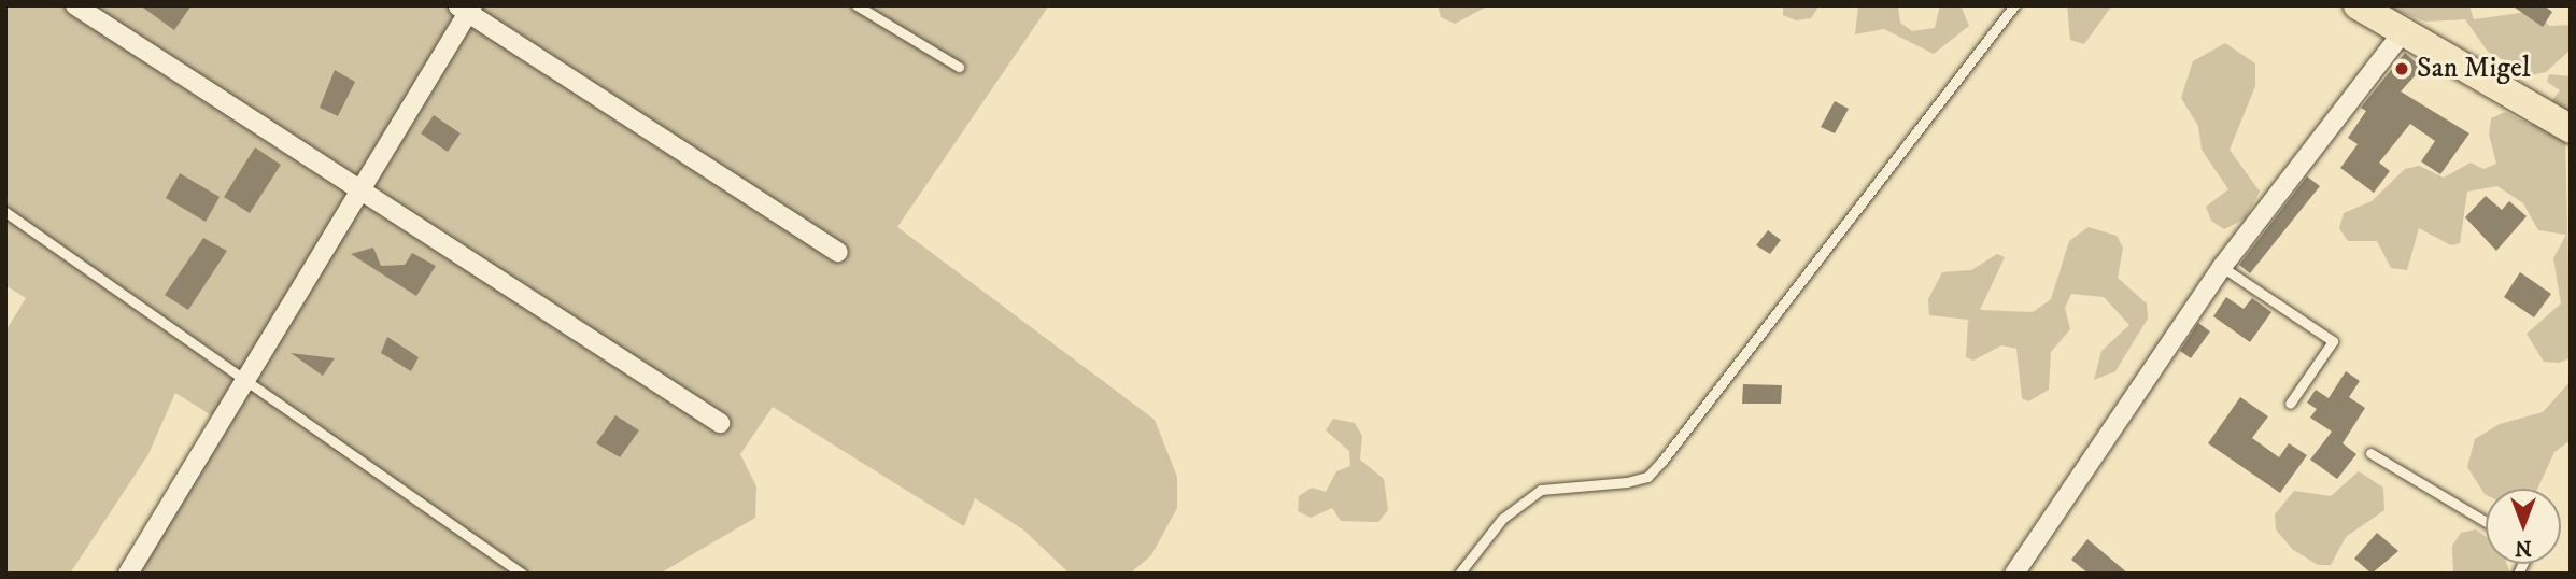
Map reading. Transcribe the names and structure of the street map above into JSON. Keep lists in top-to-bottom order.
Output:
{
  "places": ["San Migel"],
  "north": "bottom"
}
